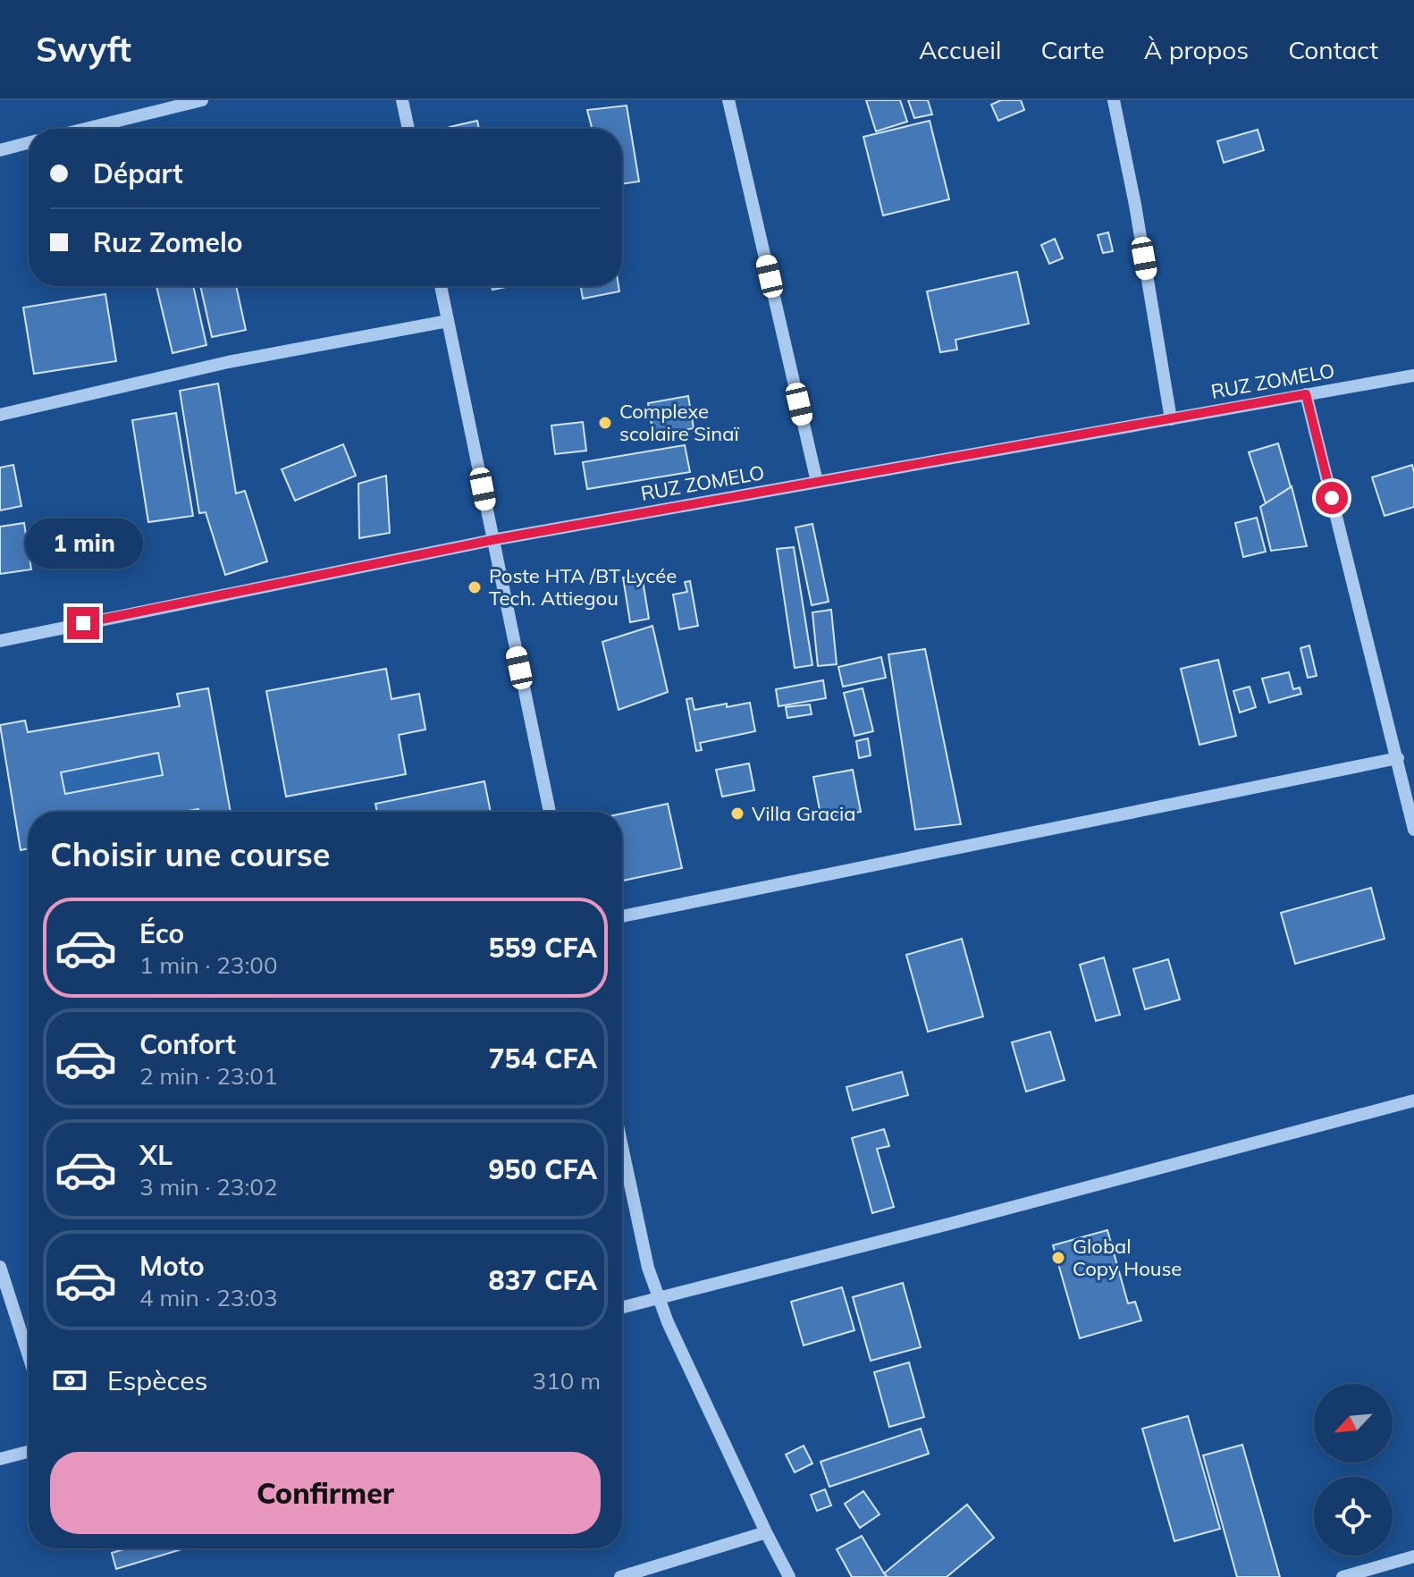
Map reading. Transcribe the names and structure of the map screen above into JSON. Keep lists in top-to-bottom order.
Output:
{
  "streets": {
    "street": ["RUZ ZOMELO"]
  },
  "places": [
    "Complexe scolaire Sinaï",
    "Poste HTA /BT Lycée Tech. Attiegou",
    "Villa Gracia",
    "Global Copy House"
  ],
  "north": "bottom left",
  "page": {
    "header": "Swyft",
    "nav": [
      "Accueil",
      "Carte",
      "À propos",
      "Contact"
    ],
    "banner": ["Départ", "Ruz Zomelo"],
    "bubble": "1 min",
    "heading": "Choisir une course",
    "list": [
      {
        "name": "Éco",
        "note": "1 min · 23:00",
        "value": "559 CFA"
      },
      {
        "name": "Confort",
        "note": "2 min · 23:01",
        "value": "754 CFA"
      },
      {
        "name": "XL",
        "note": "3 min · 23:02",
        "value": "950 CFA"
      },
      {
        "name": "Moto",
        "note": "4 min · 23:03",
        "value": "837 CFA"
      }
    ],
    "pay": ["Espèces", "310 m"],
    "buttons": "Confirmer"
  }
}
